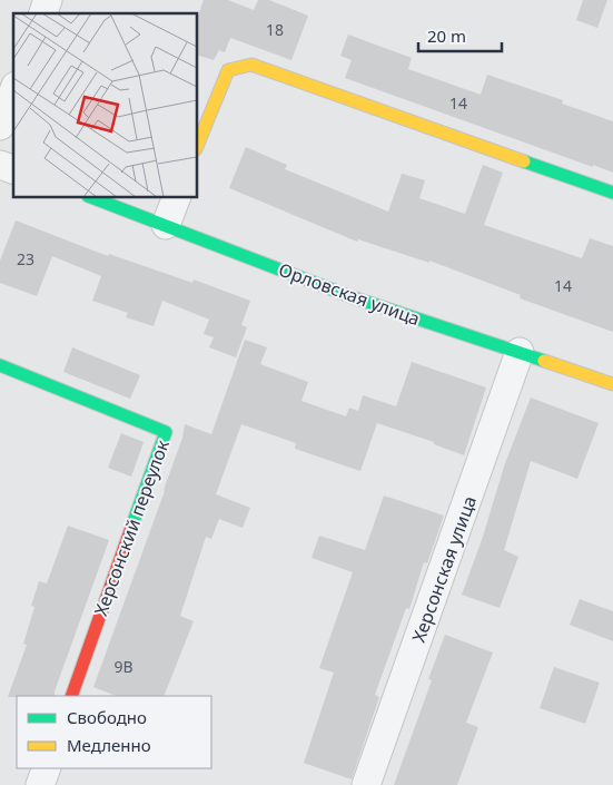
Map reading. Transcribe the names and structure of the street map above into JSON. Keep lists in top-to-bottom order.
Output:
{
  "streets": {
    "street": ["Орловская улица", "Херсонский переулок", "Херсонская улица"]
  },
  "crossings": [
    ["Орловская улица", "Херсонская улица"]
  ],
  "house_numbers": [
    "18",
    "14",
    "23",
    "14",
    "9В"
  ],
  "legend": ["Свободно", "Медленно"],
  "scale_bar": "20 m"
}
